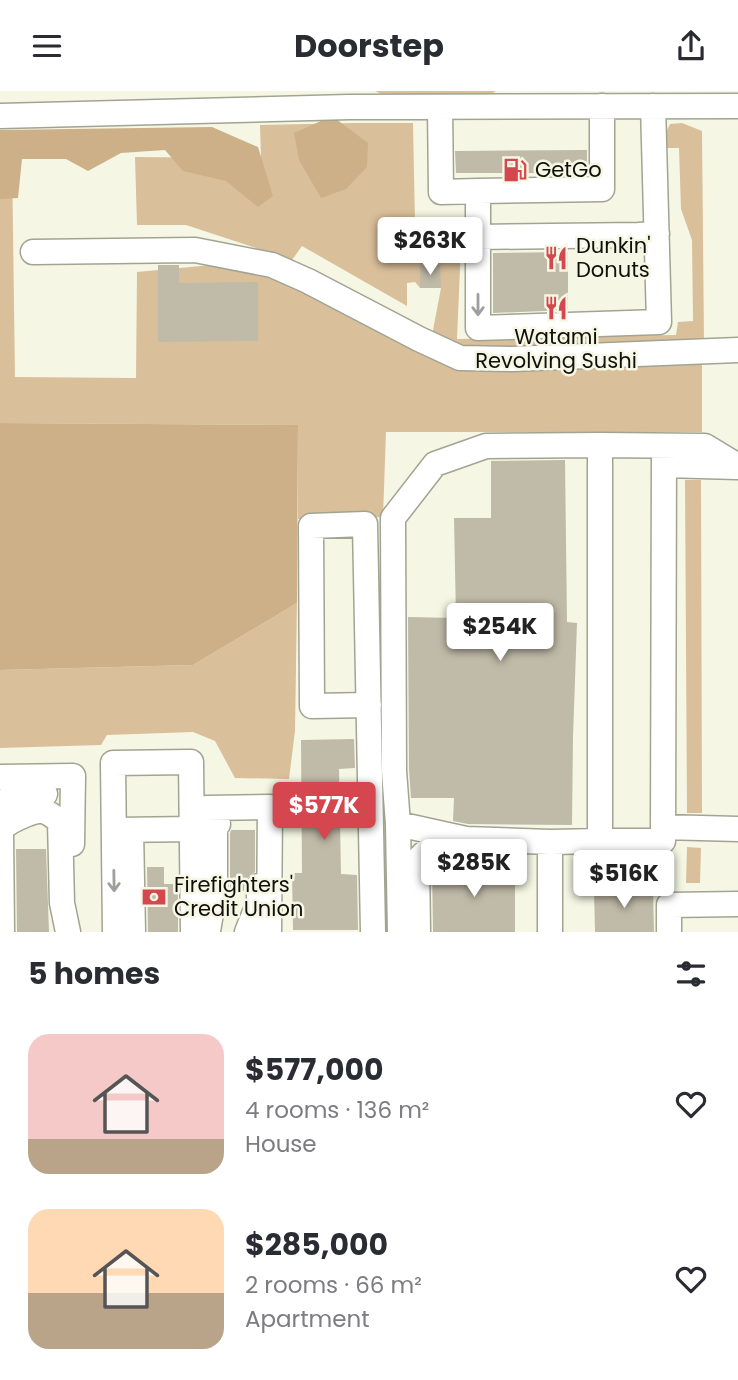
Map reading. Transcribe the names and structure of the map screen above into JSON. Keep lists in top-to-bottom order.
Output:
{
  "places": {
    "fuel station": ["GetGo"],
    "restaurant": ["Dunkin' Donuts", "Watami Revolving Sushi"],
    "bank": ["Firefighters' Credit Union"]
  },
  "page": {
    "header": "Doorstep",
    "price": [
      "$263K",
      "$254K",
      "$577K",
      "$285K",
      "$516K"
    ],
    "heading": "5 homes",
    "list": [
      {
        "name": "$577,000",
        "note": "4 rooms · 136 m² · House"
      },
      {
        "name": "$285,000",
        "note": "2 rooms · 66 m² · Apartment"
      }
    ]
  }
}
